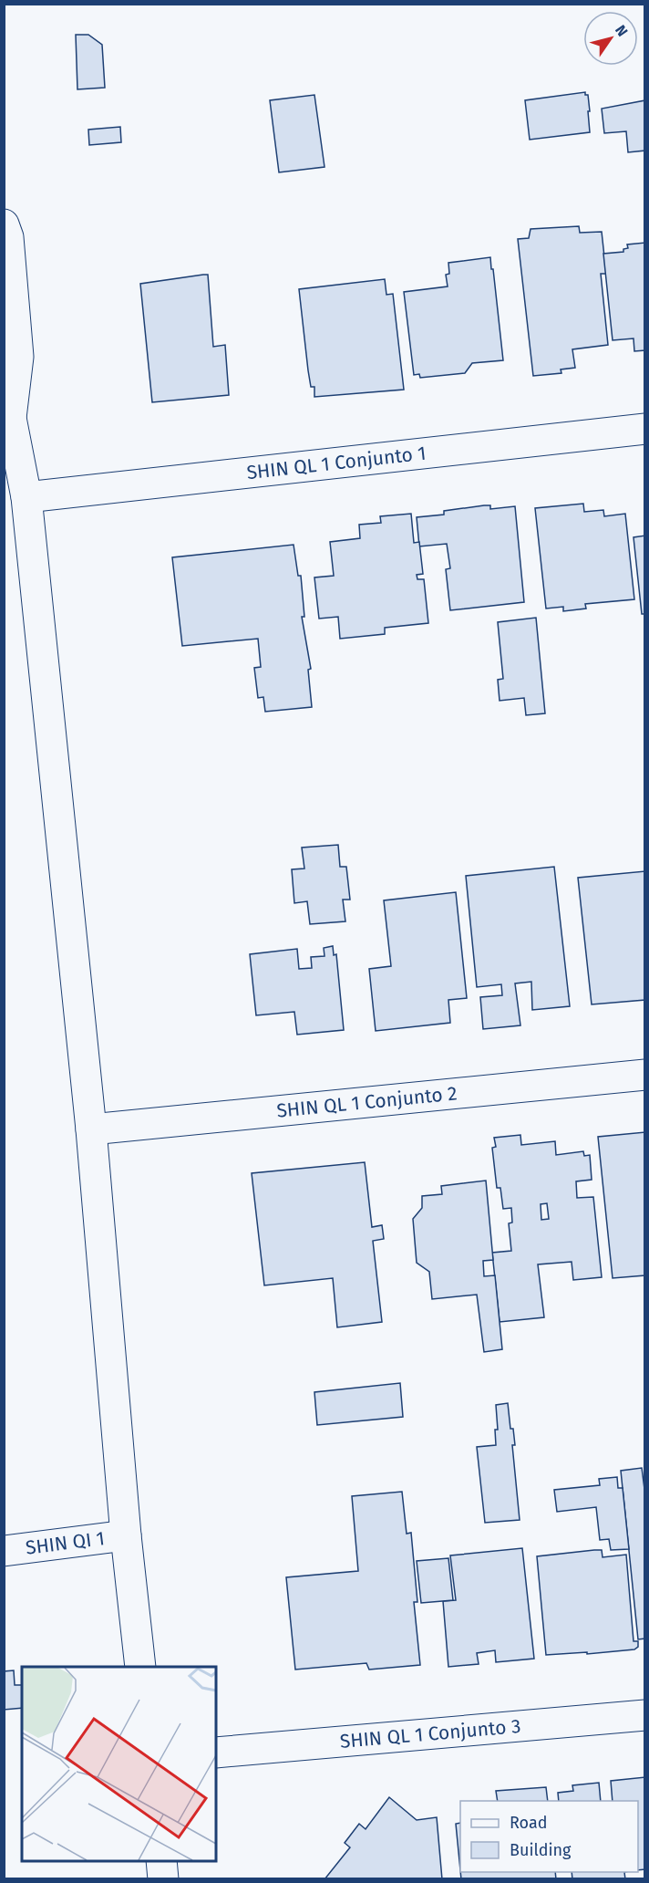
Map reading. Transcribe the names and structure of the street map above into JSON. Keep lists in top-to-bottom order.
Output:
{
  "streets": {
    "street": [
      "SHIN QL 1 Conjunto 1",
      "SHIN QL 1 Conjunto 2",
      "SHIN QI 1",
      "SHIN QL 1 Conjunto 3"
    ]
  },
  "legend": ["Road", "Building"],
  "north": "top right"
}
